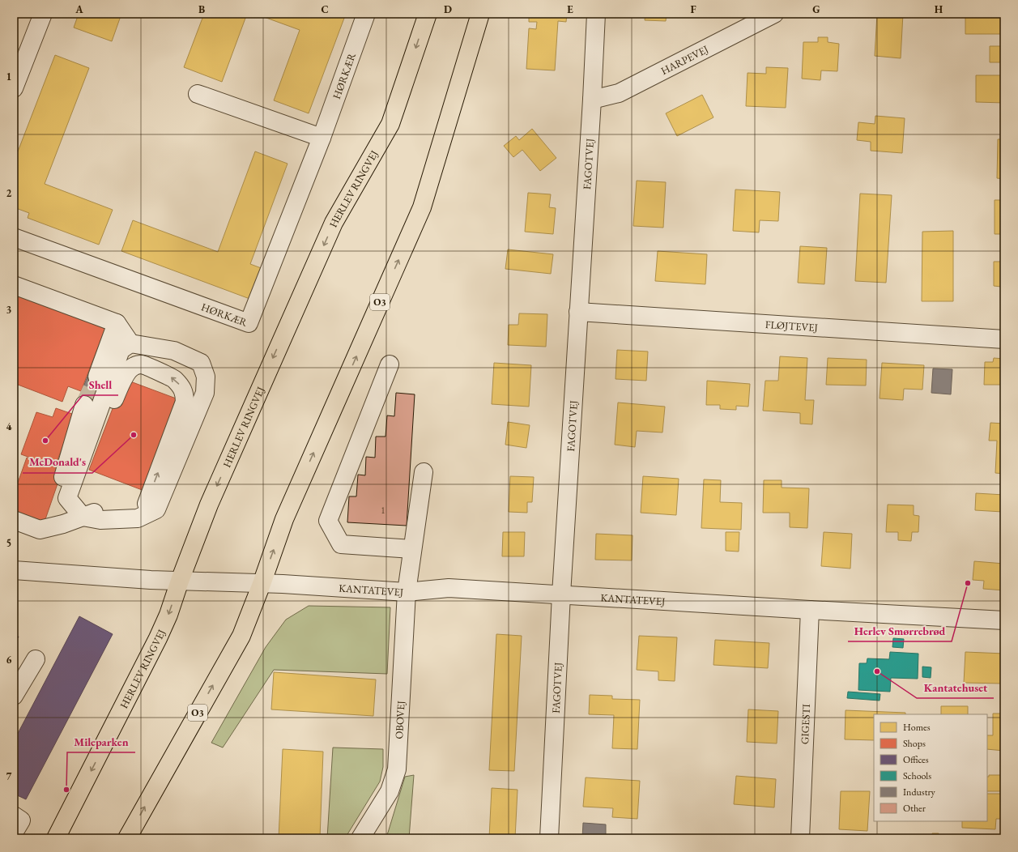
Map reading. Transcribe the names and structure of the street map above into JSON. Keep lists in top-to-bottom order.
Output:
{
  "streets": {
    "main road": ["HERLEV RINGVEJ", "O3"],
    "street": [
      "HARPEVEJ",
      "HØRKÆR",
      "FAGOTVEJ",
      "FLØJTEVEJ",
      "KANTATEVEJ",
      "OBOVEJ",
      "GIGESTI"
    ]
  },
  "crossings": [
    ["HARPEVEJ", "FAGOTVEJ"],
    ["FAGOTVEJ", "FLØJTEVEJ"],
    ["FAGOTVEJ", "KANTATEVEJ"],
    ["HERLEV RINGVEJ", "KANTATEVEJ"],
    ["O3", "KANTATEVEJ"],
    ["KANTATEVEJ", "OBOVEJ"],
    ["KANTATEVEJ", "GIGESTI"]
  ],
  "places": [
    "McDonald's",
    "Shell",
    "Herlev Smørrebrød",
    "Kantatehuset",
    "Mileparken"
  ],
  "house_numbers": ["1"],
  "legend": [
    "Homes",
    "Shops",
    "Offices",
    "Schools",
    "Industry",
    "Other"
  ],
  "grid": {
    "columns": [
      "A",
      "B",
      "C",
      "D",
      "E",
      "F",
      "G",
      "H"
    ],
    "rows": [
      "1",
      "2",
      "3",
      "4",
      "5",
      "6",
      "7"
    ]
  }
}
